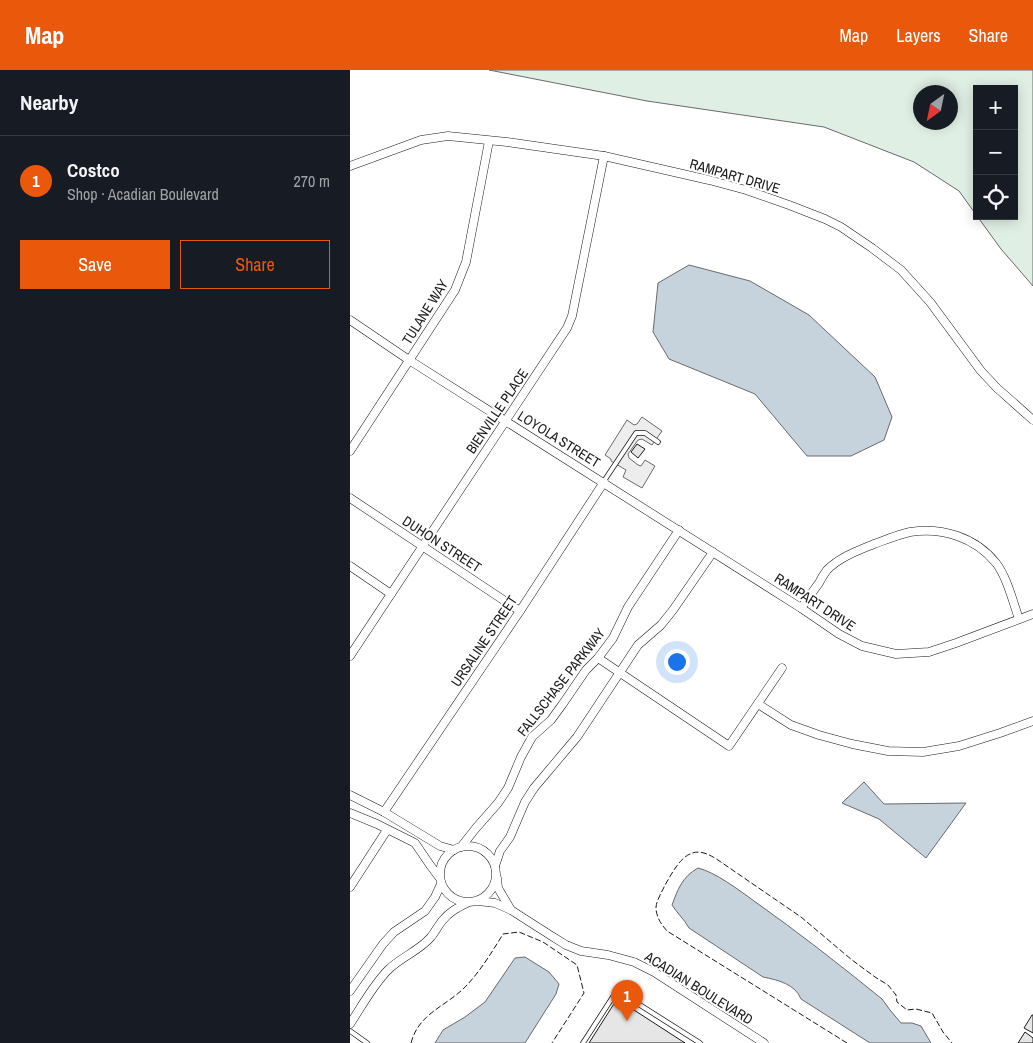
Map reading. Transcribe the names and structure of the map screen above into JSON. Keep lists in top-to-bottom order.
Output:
{
  "streets": {
    "street": [
      "RAMPART DRIVE",
      "TULANE WAY",
      "BIENVILLE PLACE",
      "LOYOLA STREET",
      "DUHON STREET",
      "URSALINE STREET",
      "FALLSCHASE PARKWAY",
      "ACADIAN BOULEVARD"
    ]
  },
  "crossings": [
    ["RAMPART DRIVE", "TULANE WAY"],
    ["RAMPART DRIVE", "BIENVILLE PLACE"],
    ["RAMPART DRIVE", "LOYOLA STREET"],
    ["RAMPART DRIVE", "URSALINE STREET"],
    ["RAMPART DRIVE", "FALLSCHASE PARKWAY"],
    ["TULANE WAY", "LOYOLA STREET"],
    ["BIENVILLE PLACE", "LOYOLA STREET"],
    ["BIENVILLE PLACE", "DUHON STREET"],
    ["LOYOLA STREET", "URSALINE STREET"],
    ["DUHON STREET", "URSALINE STREET"],
    ["FALLSCHASE PARKWAY", "ACADIAN BOULEVARD"]
  ],
  "north": "bottom left",
  "page": {
    "header": "Map",
    "nav": ["Map", "Layers", "Share"],
    "heading": "Nearby",
    "map_buttons": ["+", "−"],
    "list": [
      {
        "mark": "1",
        "name": "Costco",
        "note": "Shop · Acadian Boulevard",
        "value": "270 m"
      }
    ],
    "buttons": ["Save", "Share"],
    "pins": "1"
  }
}
